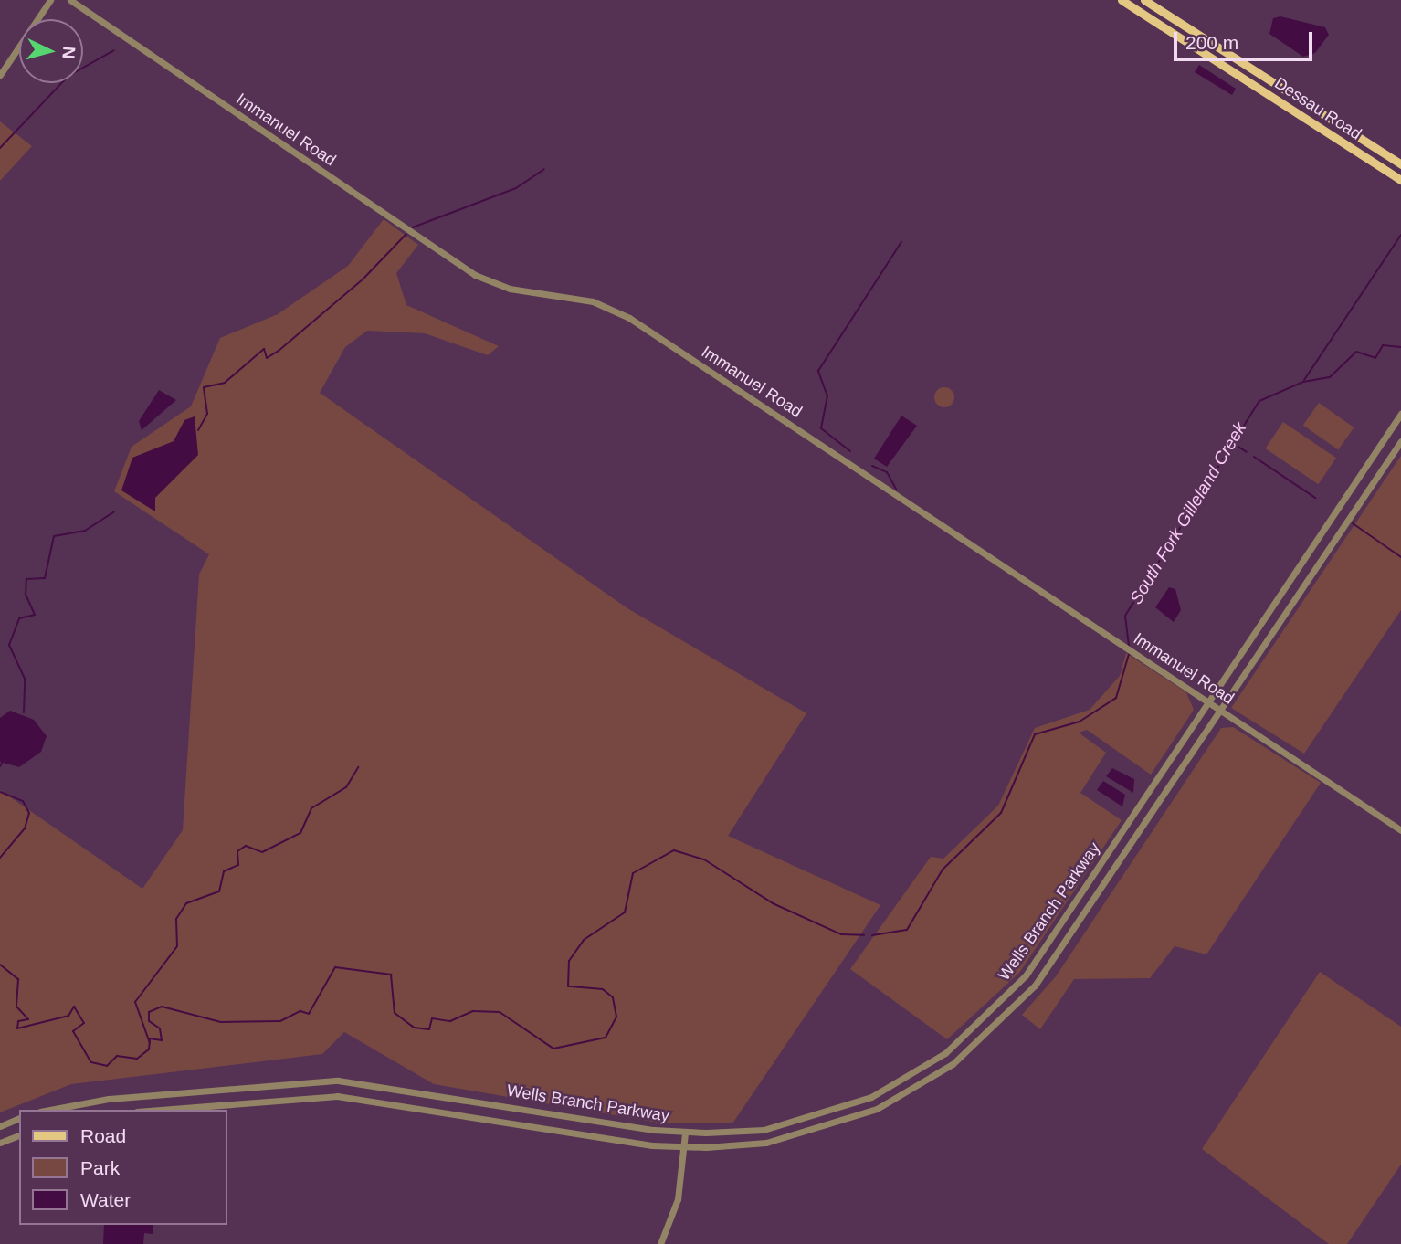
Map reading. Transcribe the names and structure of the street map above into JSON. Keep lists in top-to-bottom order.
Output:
{
  "streets": {
    "main road": ["Dessau Road"],
    "street": ["Immanuel Road", "Wells Branch Parkway"]
  },
  "crossings": [
    ["Immanuel Road", "Wells Branch Parkway"]
  ],
  "water": ["South Fork Gilleland Creek"],
  "legend": ["Road", "Park", "Water"],
  "scale_bar": "200 m",
  "north": "right"
}
